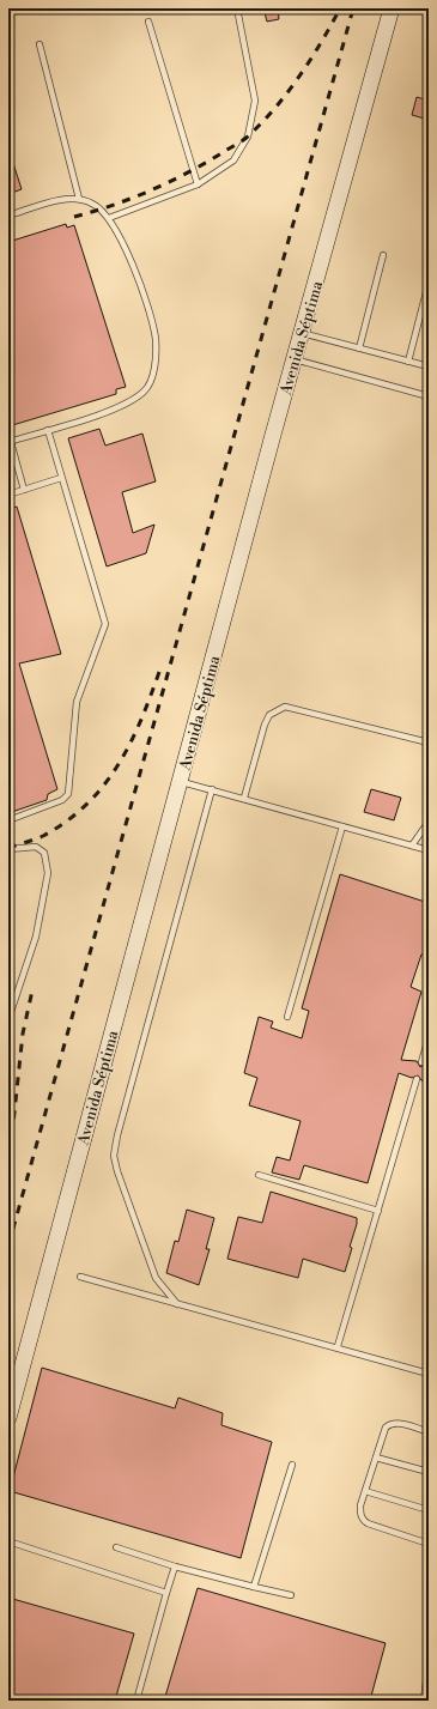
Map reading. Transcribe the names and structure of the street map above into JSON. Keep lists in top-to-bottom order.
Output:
{
  "streets": {
    "street": ["Avenida Séptima"]
  }
}
